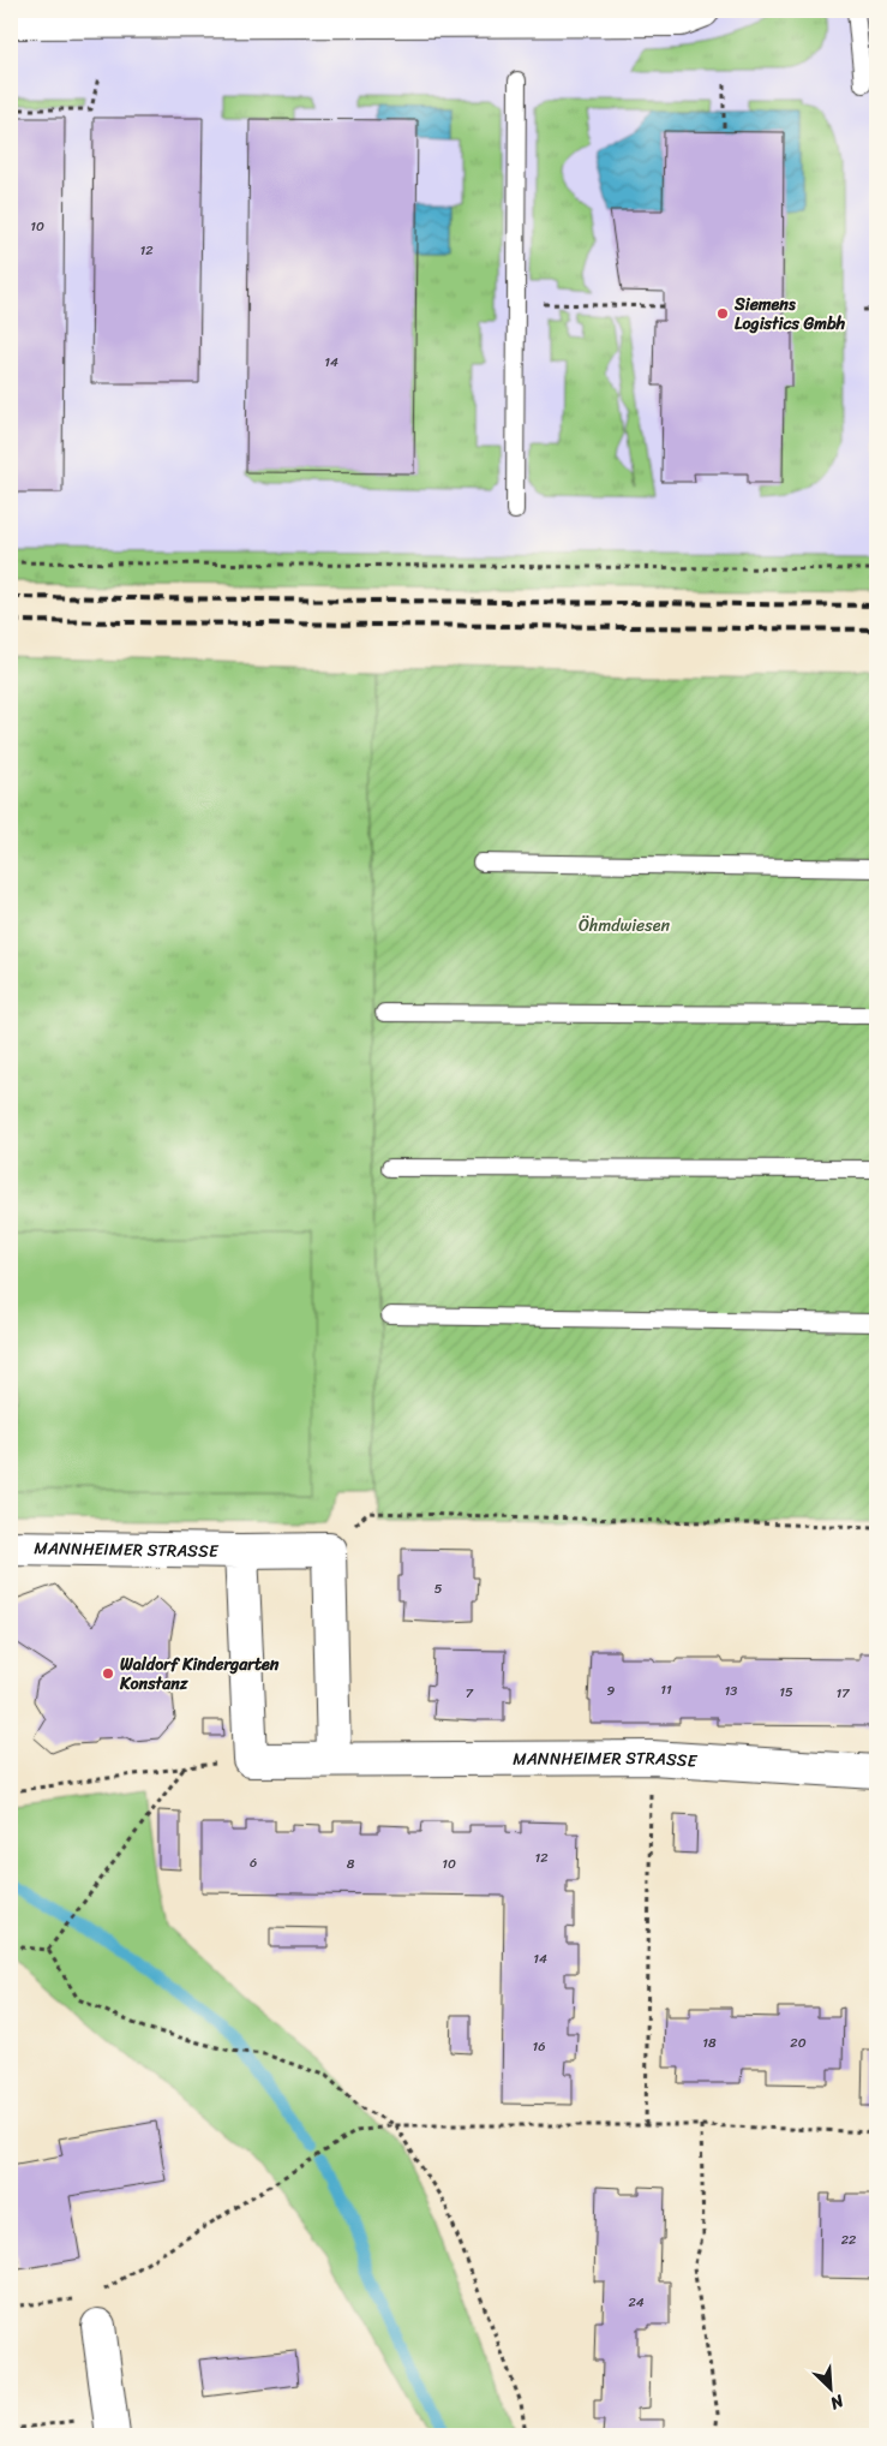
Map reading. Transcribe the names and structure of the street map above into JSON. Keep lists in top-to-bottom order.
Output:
{
  "streets": {
    "street": ["MANNHEIMER STRASSE"]
  },
  "parks": ["Öhmdwiesen"],
  "places": ["Siemens Logistics Gmbh", "Waldorf Kindergarten Konstanz"],
  "house_numbers": [
    "10",
    "12",
    "14",
    "5",
    "11",
    "9",
    "13",
    "15",
    "7",
    "17",
    "12",
    "6",
    "8",
    "10",
    "14",
    "18",
    "20",
    "16",
    "22",
    "24"
  ],
  "north": "bottom right"
}
